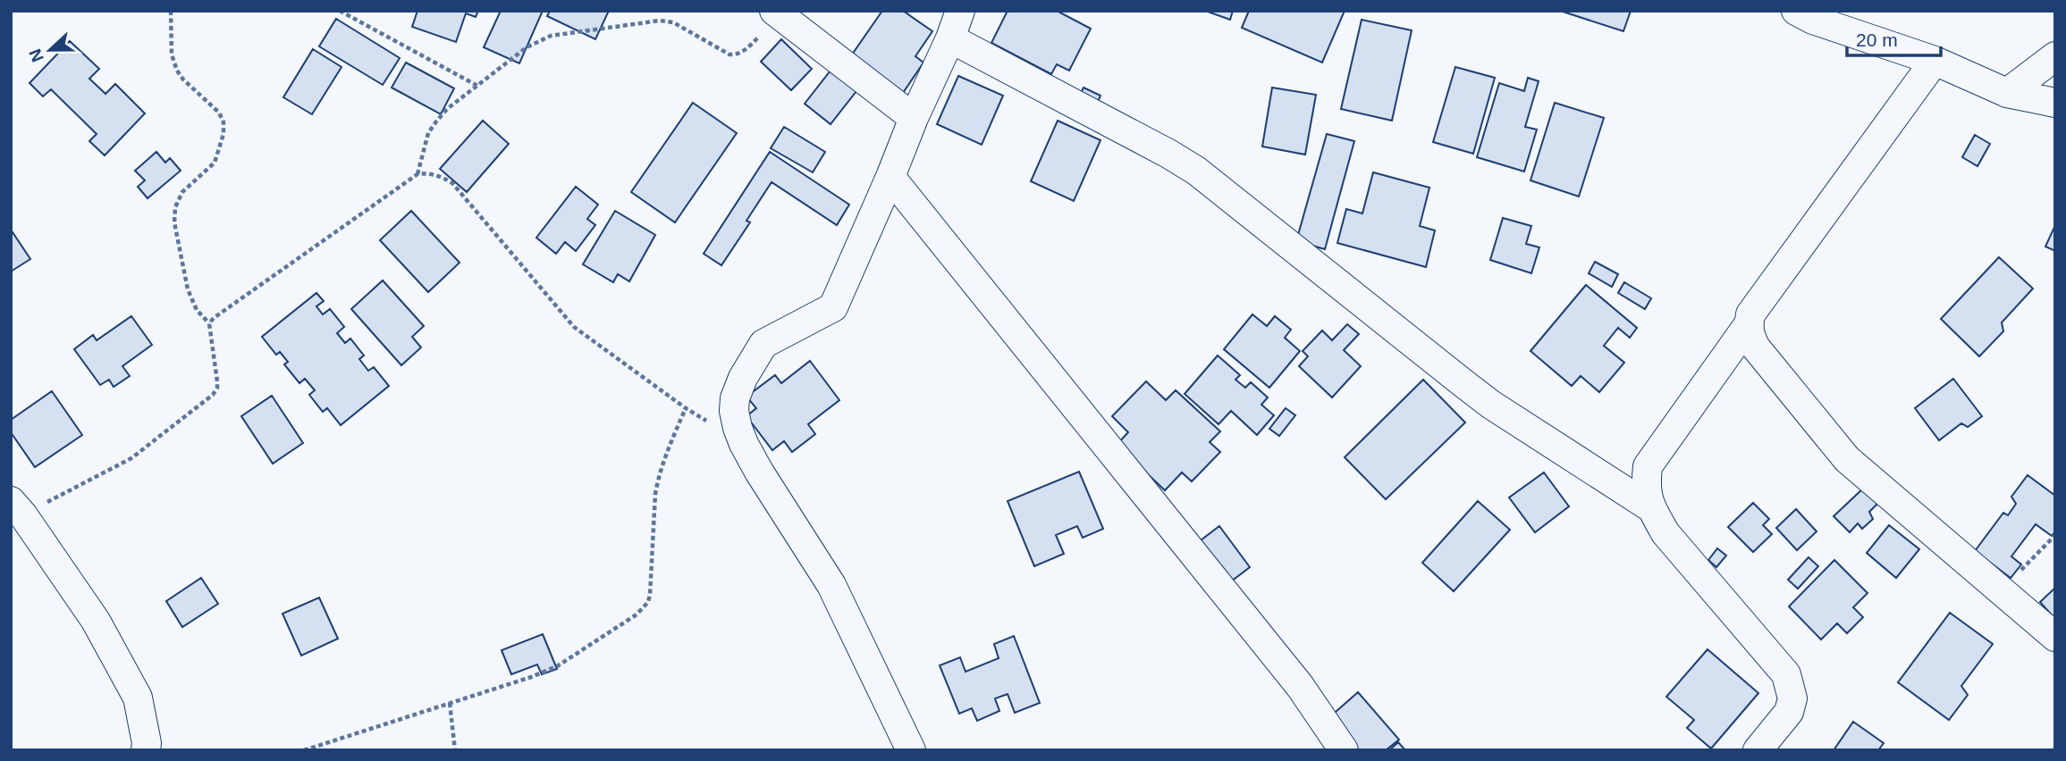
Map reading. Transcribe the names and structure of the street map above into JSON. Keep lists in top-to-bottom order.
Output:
{
  "scale_bar": "20 m",
  "north": "left"
}
